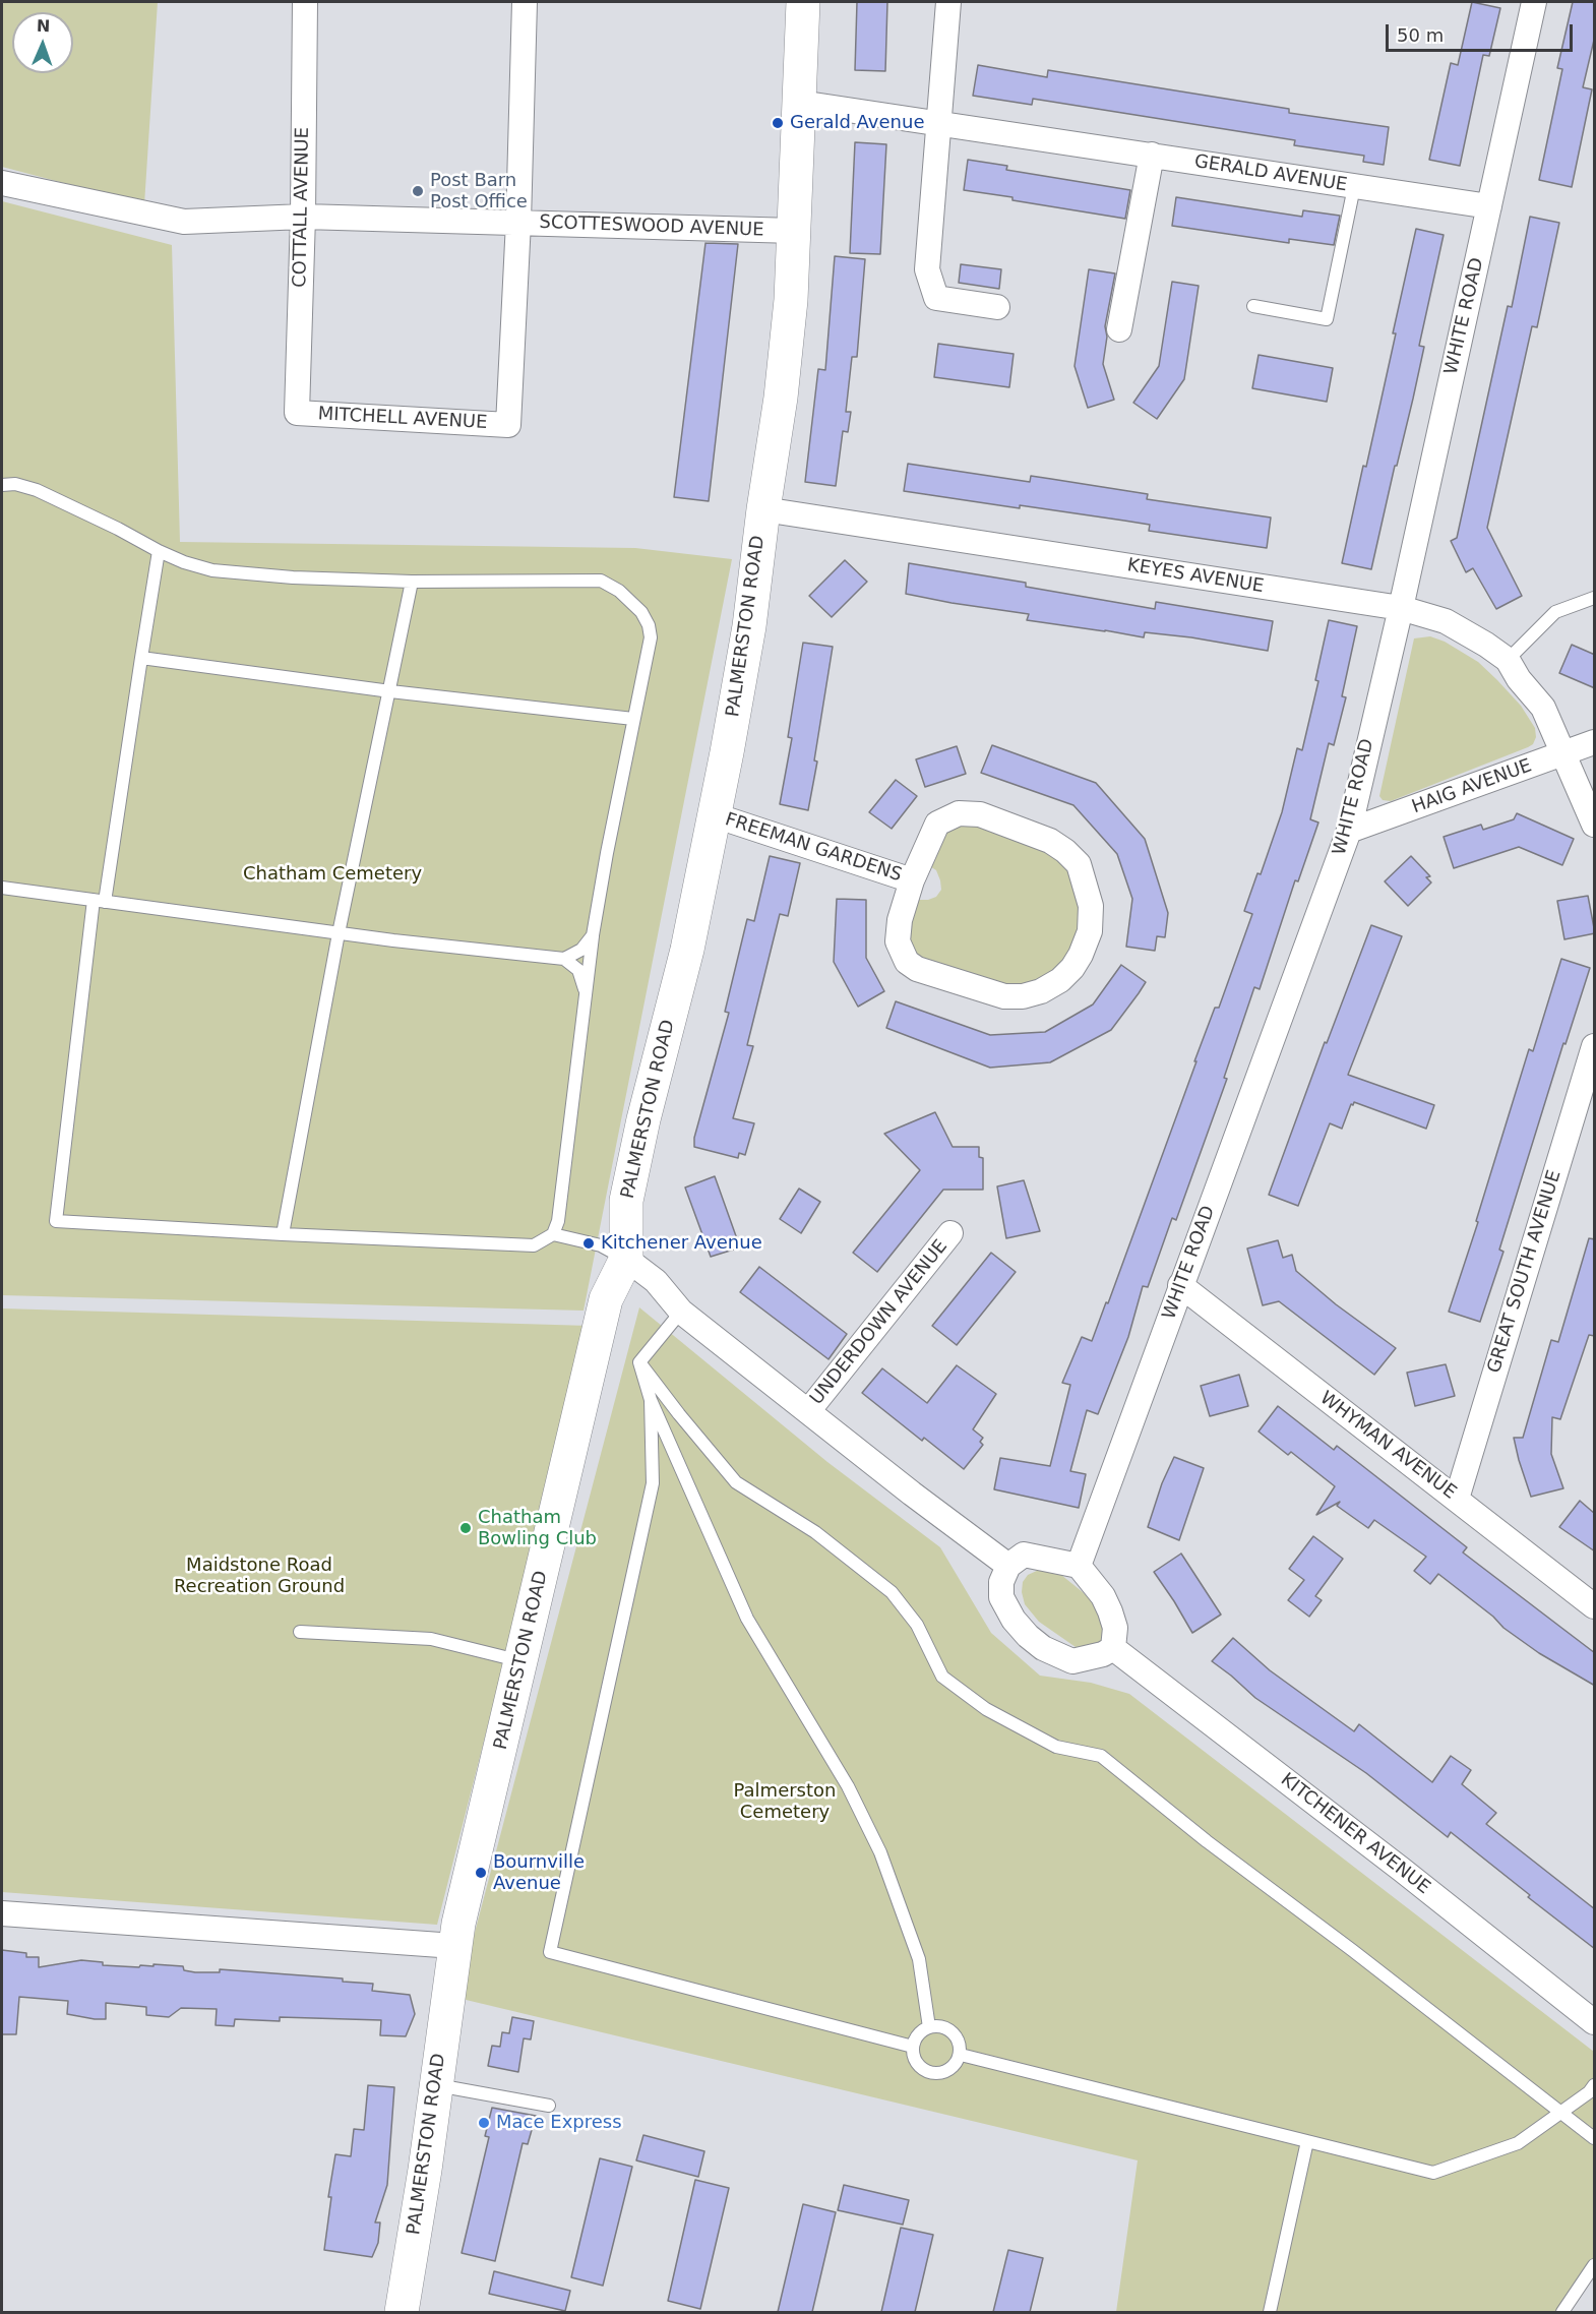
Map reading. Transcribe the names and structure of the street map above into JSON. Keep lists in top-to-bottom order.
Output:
{
  "streets": {
    "street": [
      "GERALD AVENUE",
      "COTTALL AVENUE",
      "SCOTTESWOOD AVENUE",
      "WHITE ROAD",
      "MITCHELL AVENUE",
      "KEYES AVENUE",
      "PALMERSTON ROAD",
      "HAIG AVENUE",
      "FREEMAN GARDENS",
      "GREAT SOUTH AVENUE",
      "UNDERDOWN AVENUE",
      "WHYMAN AVENUE",
      "KITCHENER AVENUE"
    ]
  },
  "crossings": [
    ["GERALD AVENUE", "WHITE ROAD"],
    ["GERALD AVENUE", "PALMERSTON ROAD"],
    ["COTTALL AVENUE", "SCOTTESWOOD AVENUE"],
    ["COTTALL AVENUE", "MITCHELL AVENUE"],
    ["SCOTTESWOOD AVENUE", "MITCHELL AVENUE"],
    ["SCOTTESWOOD AVENUE", "PALMERSTON ROAD"],
    ["WHITE ROAD", "KEYES AVENUE"],
    ["WHITE ROAD", "HAIG AVENUE"],
    ["WHITE ROAD", "WHYMAN AVENUE"],
    ["WHITE ROAD", "KITCHENER AVENUE"],
    ["KEYES AVENUE", "PALMERSTON ROAD"],
    ["KEYES AVENUE", "HAIG AVENUE"],
    ["PALMERSTON ROAD", "FREEMAN GARDENS"],
    ["GREAT SOUTH AVENUE", "WHYMAN AVENUE"]
  ],
  "parks": ["Chatham Cemetery", "Maidstone Road Recreation Ground", "Palmerston Cemetery"],
  "places": [
    "Gerald Avenue",
    "Post Barn Post Office",
    "Kitchener Avenue",
    "Chatham Bowling Club",
    "Bournville Avenue",
    "Mace Express"
  ],
  "scale_bar": "50 m",
  "north": "top"
}
